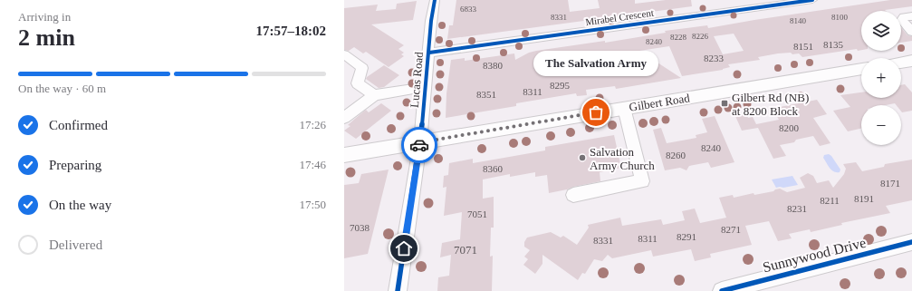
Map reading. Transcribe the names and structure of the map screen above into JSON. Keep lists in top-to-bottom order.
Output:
{
  "streets": {
    "main road": ["Gilbert Road"],
    "street": ["Mirabel Crescent", "Lucas Road", "Sunnywood Drive"]
  },
  "crossings": [
    ["Mirabel Crescent", "Lucas Road"],
    ["Lucas Road", "Gilbert Road"]
  ],
  "places": {
    "transit": ["Gilbert Rd (NB) at 8200 Block"],
    "other": ["The Salvation Army", "Salvation Army Church"]
  },
  "house_numbers": [
    "6833",
    "8331",
    "8100",
    "8140",
    "8226",
    "8228",
    "8240",
    "8135",
    "8151",
    "8233",
    "8380",
    "8295",
    "8311",
    "8351",
    "8200",
    "8240",
    "8260",
    "8360",
    "8171",
    "8191",
    "8211",
    "8231",
    "7051",
    "7038",
    "8271",
    "8291",
    "8311",
    "8331",
    "7071"
  ],
  "page": {
    "heading": ["2 min", "Arriving in", "17:57–18:02"],
    "map_buttons": ["+", "−"],
    "bubble": "The Salvation Army",
    "bar": "On the way · 60 m",
    "list": [
      ["Confirmed", "17:26"],
      ["Preparing", "17:46"],
      ["On the way", "17:50"],
      "Delivered"
    ]
  }
}
